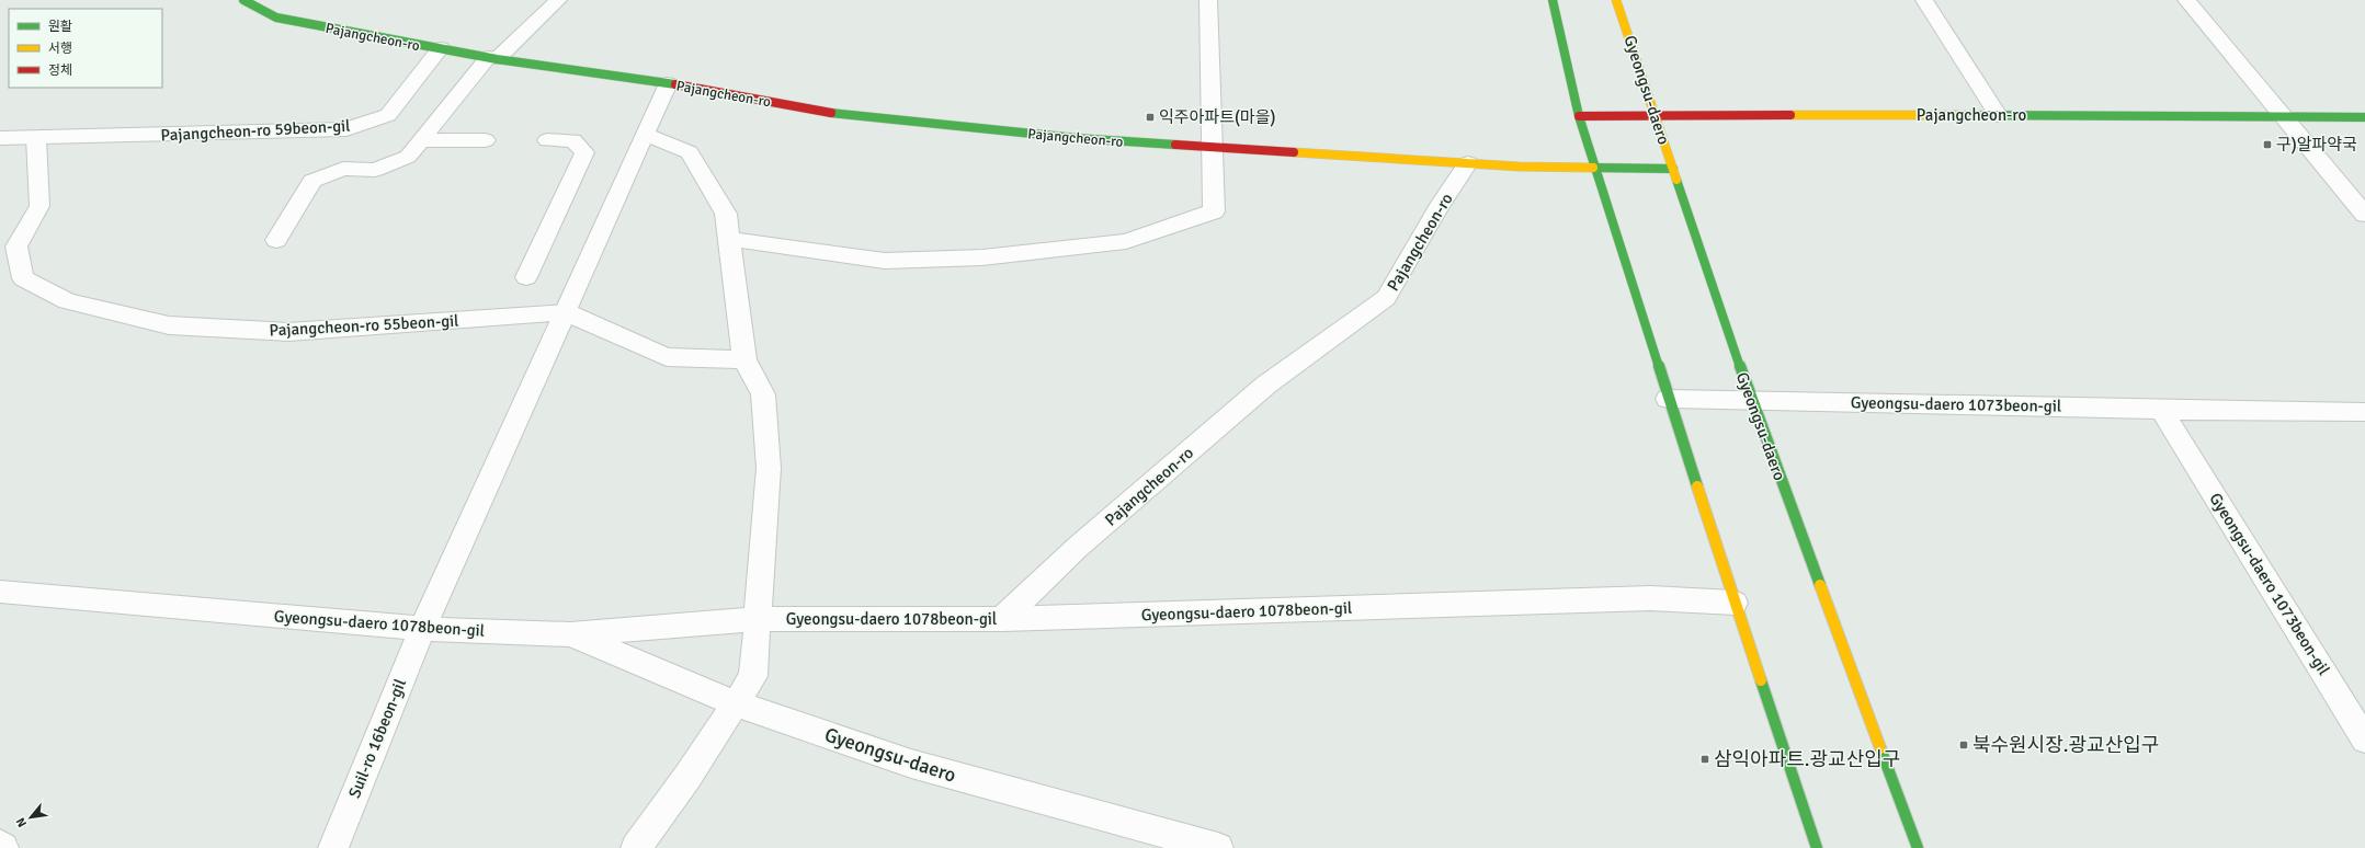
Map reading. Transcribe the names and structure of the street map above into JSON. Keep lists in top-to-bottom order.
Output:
{
  "streets": {
    "street": [
      "Pajangcheon-ro",
      "Gyeongsu-daero",
      "Pajangcheon-ro 59beon-gil",
      "Pajangcheon-ro 55beon-gil",
      "Gyeongsu-daero 1073beon-gil",
      "Gyeongsu-daero 1078beon-gil",
      "Suil-ro 16beon-gil"
    ]
  },
  "crossings": [
    ["Pajangcheon-ro", "Gyeongsu-daero"],
    ["Pajangcheon-ro", "Pajangcheon-ro 59beon-gil"],
    ["Pajangcheon-ro", "Gyeongsu-daero 1078beon-gil"],
    ["Gyeongsu-daero", "Gyeongsu-daero 1073beon-gil"],
    ["Gyeongsu-daero", "Gyeongsu-daero 1078beon-gil"],
    ["Pajangcheon-ro 59beon-gil", "Pajangcheon-ro 55beon-gil"],
    ["Gyeongsu-daero 1078beon-gil", "Suil-ro 16beon-gil"]
  ],
  "places": {
    "transit": [
      "익주아파트(마을)",
      "구)알파약국",
      "북수원시장.광교산입구",
      "삼익아파트.광교산입구"
    ]
  },
  "legend": ["원활", "서행", "정체"],
  "north": "bottom left"
}
